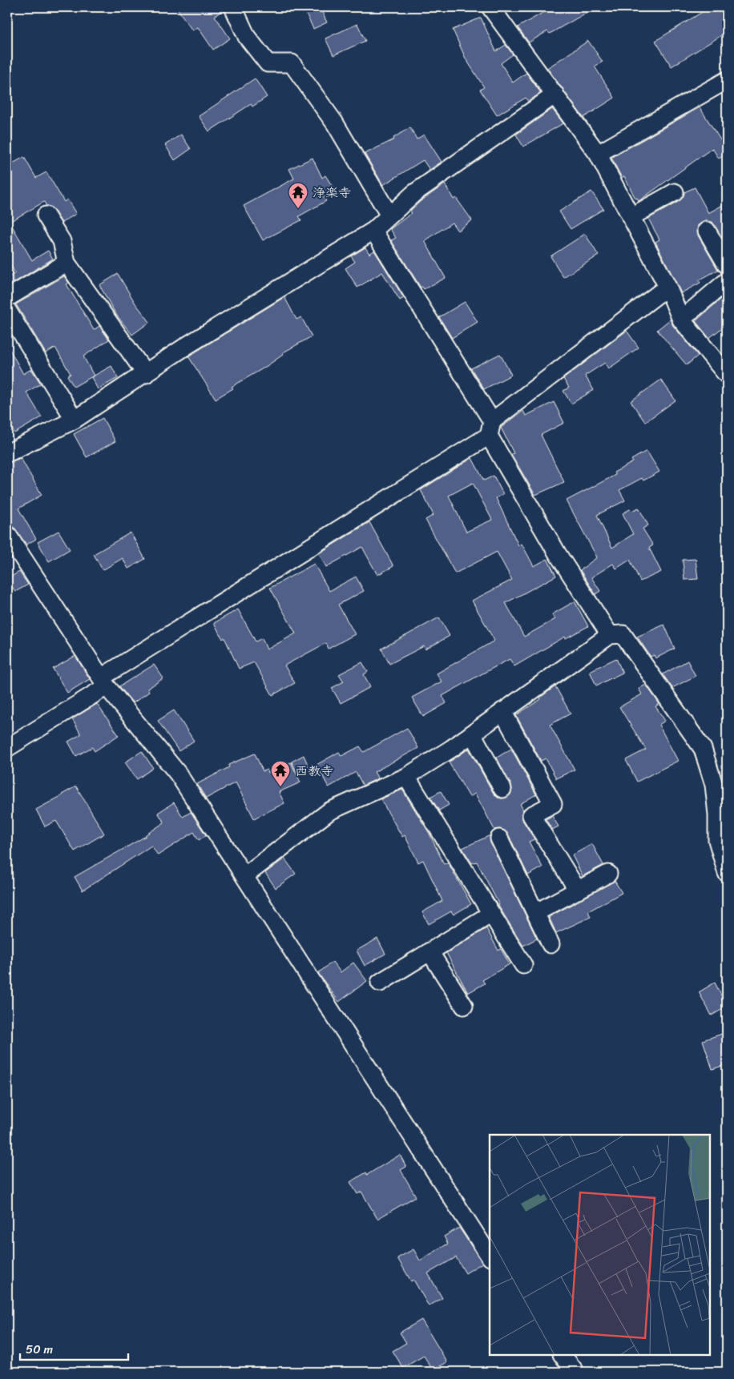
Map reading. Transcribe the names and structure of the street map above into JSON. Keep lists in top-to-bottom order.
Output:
{
  "places": {
    "temple": ["浄楽寺", "西教寺"]
  },
  "scale_bar": "50 m"
}
